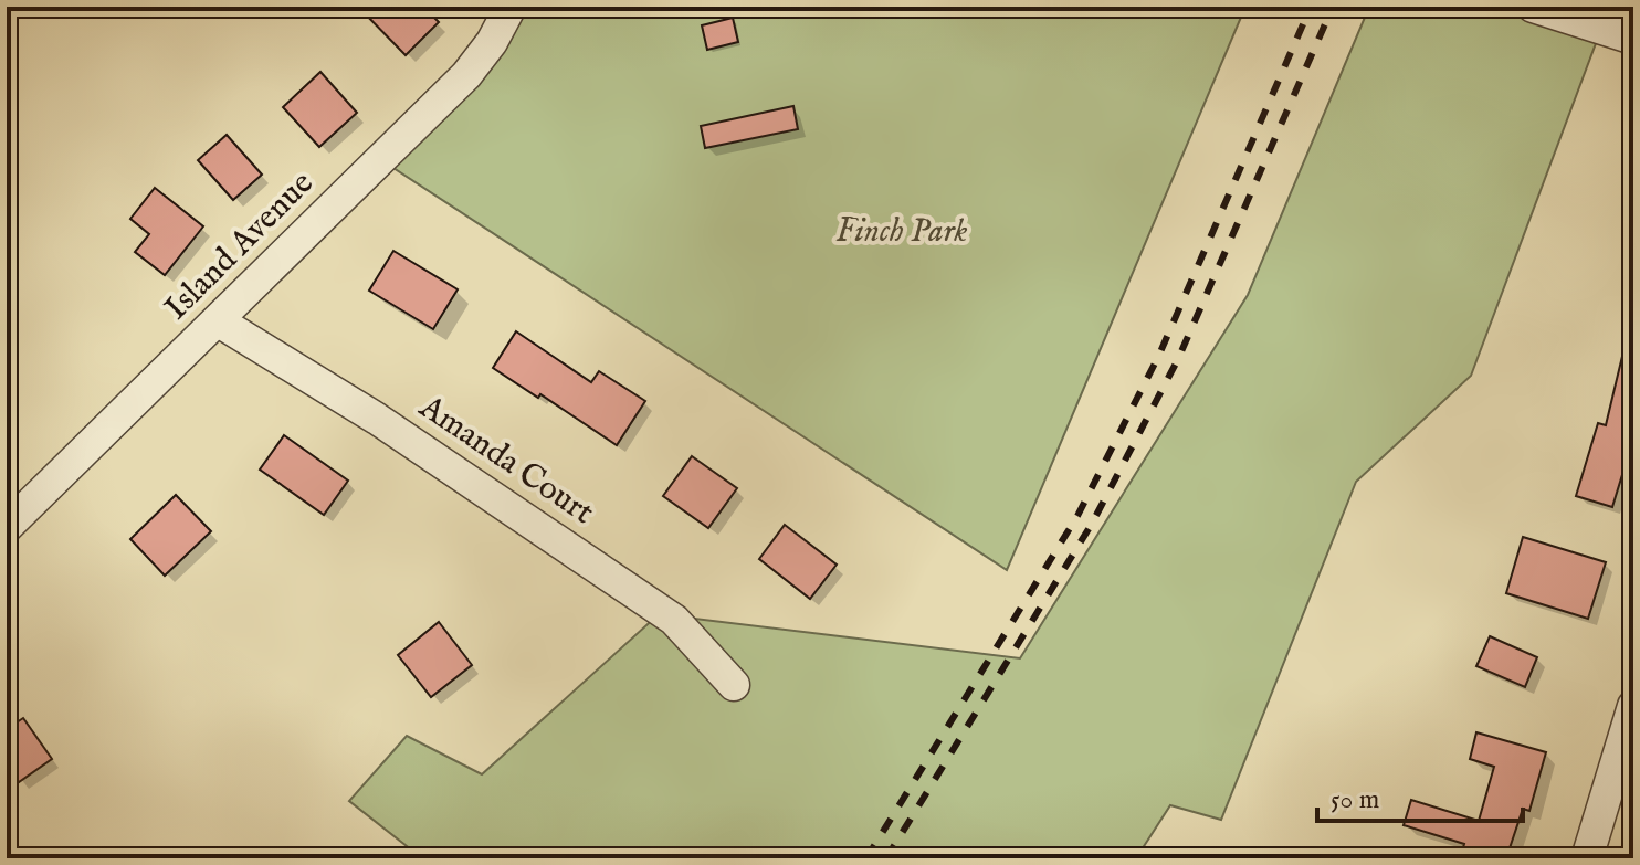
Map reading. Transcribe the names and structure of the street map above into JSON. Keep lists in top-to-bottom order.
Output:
{
  "streets": {
    "street": ["Island Avenue", "Amanda Court"]
  },
  "crossings": [
    ["Island Avenue", "Amanda Court"]
  ],
  "parks": ["Finch Park"],
  "scale_bar": "50 m"
}
